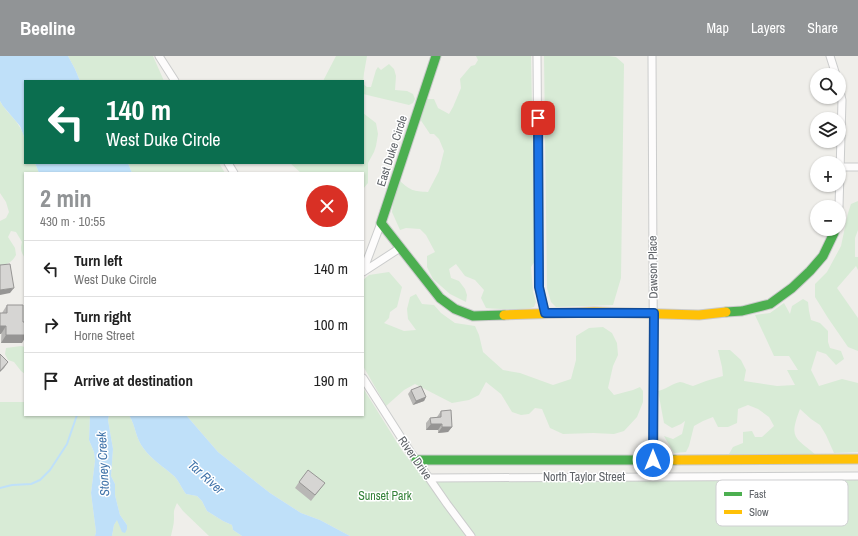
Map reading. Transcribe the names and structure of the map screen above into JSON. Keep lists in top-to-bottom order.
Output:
{
  "streets": {
    "street": [
      "East Duke Circle",
      "Dawson Place",
      "River Drive",
      "North Taylor Street"
    ]
  },
  "crossings": [
    ["Dawson Place", "North Taylor Street"],
    ["River Drive", "North Taylor Street"]
  ],
  "water": ["Stoney Creek", "Tar River"],
  "parks": ["Sunset Park"],
  "legend": ["Fast", "Slow"],
  "page": {
    "header": "Beeline",
    "nav": ["Map", "Layers", "Share"],
    "map_buttons": ["+", "−"],
    "turn": ["140 m", "West Duke Circle"],
    "heading": ["2 min", "430 m · 10:55"],
    "list": [
      {
        "name": "Turn left",
        "note": "West Duke Circle",
        "value": "140 m"
      },
      {
        "name": "Turn right",
        "note": "Horne Street",
        "value": "100 m"
      },
      {
        "name": "Arrive at destination",
        "value": "190 m"
      }
    ]
  }
}
